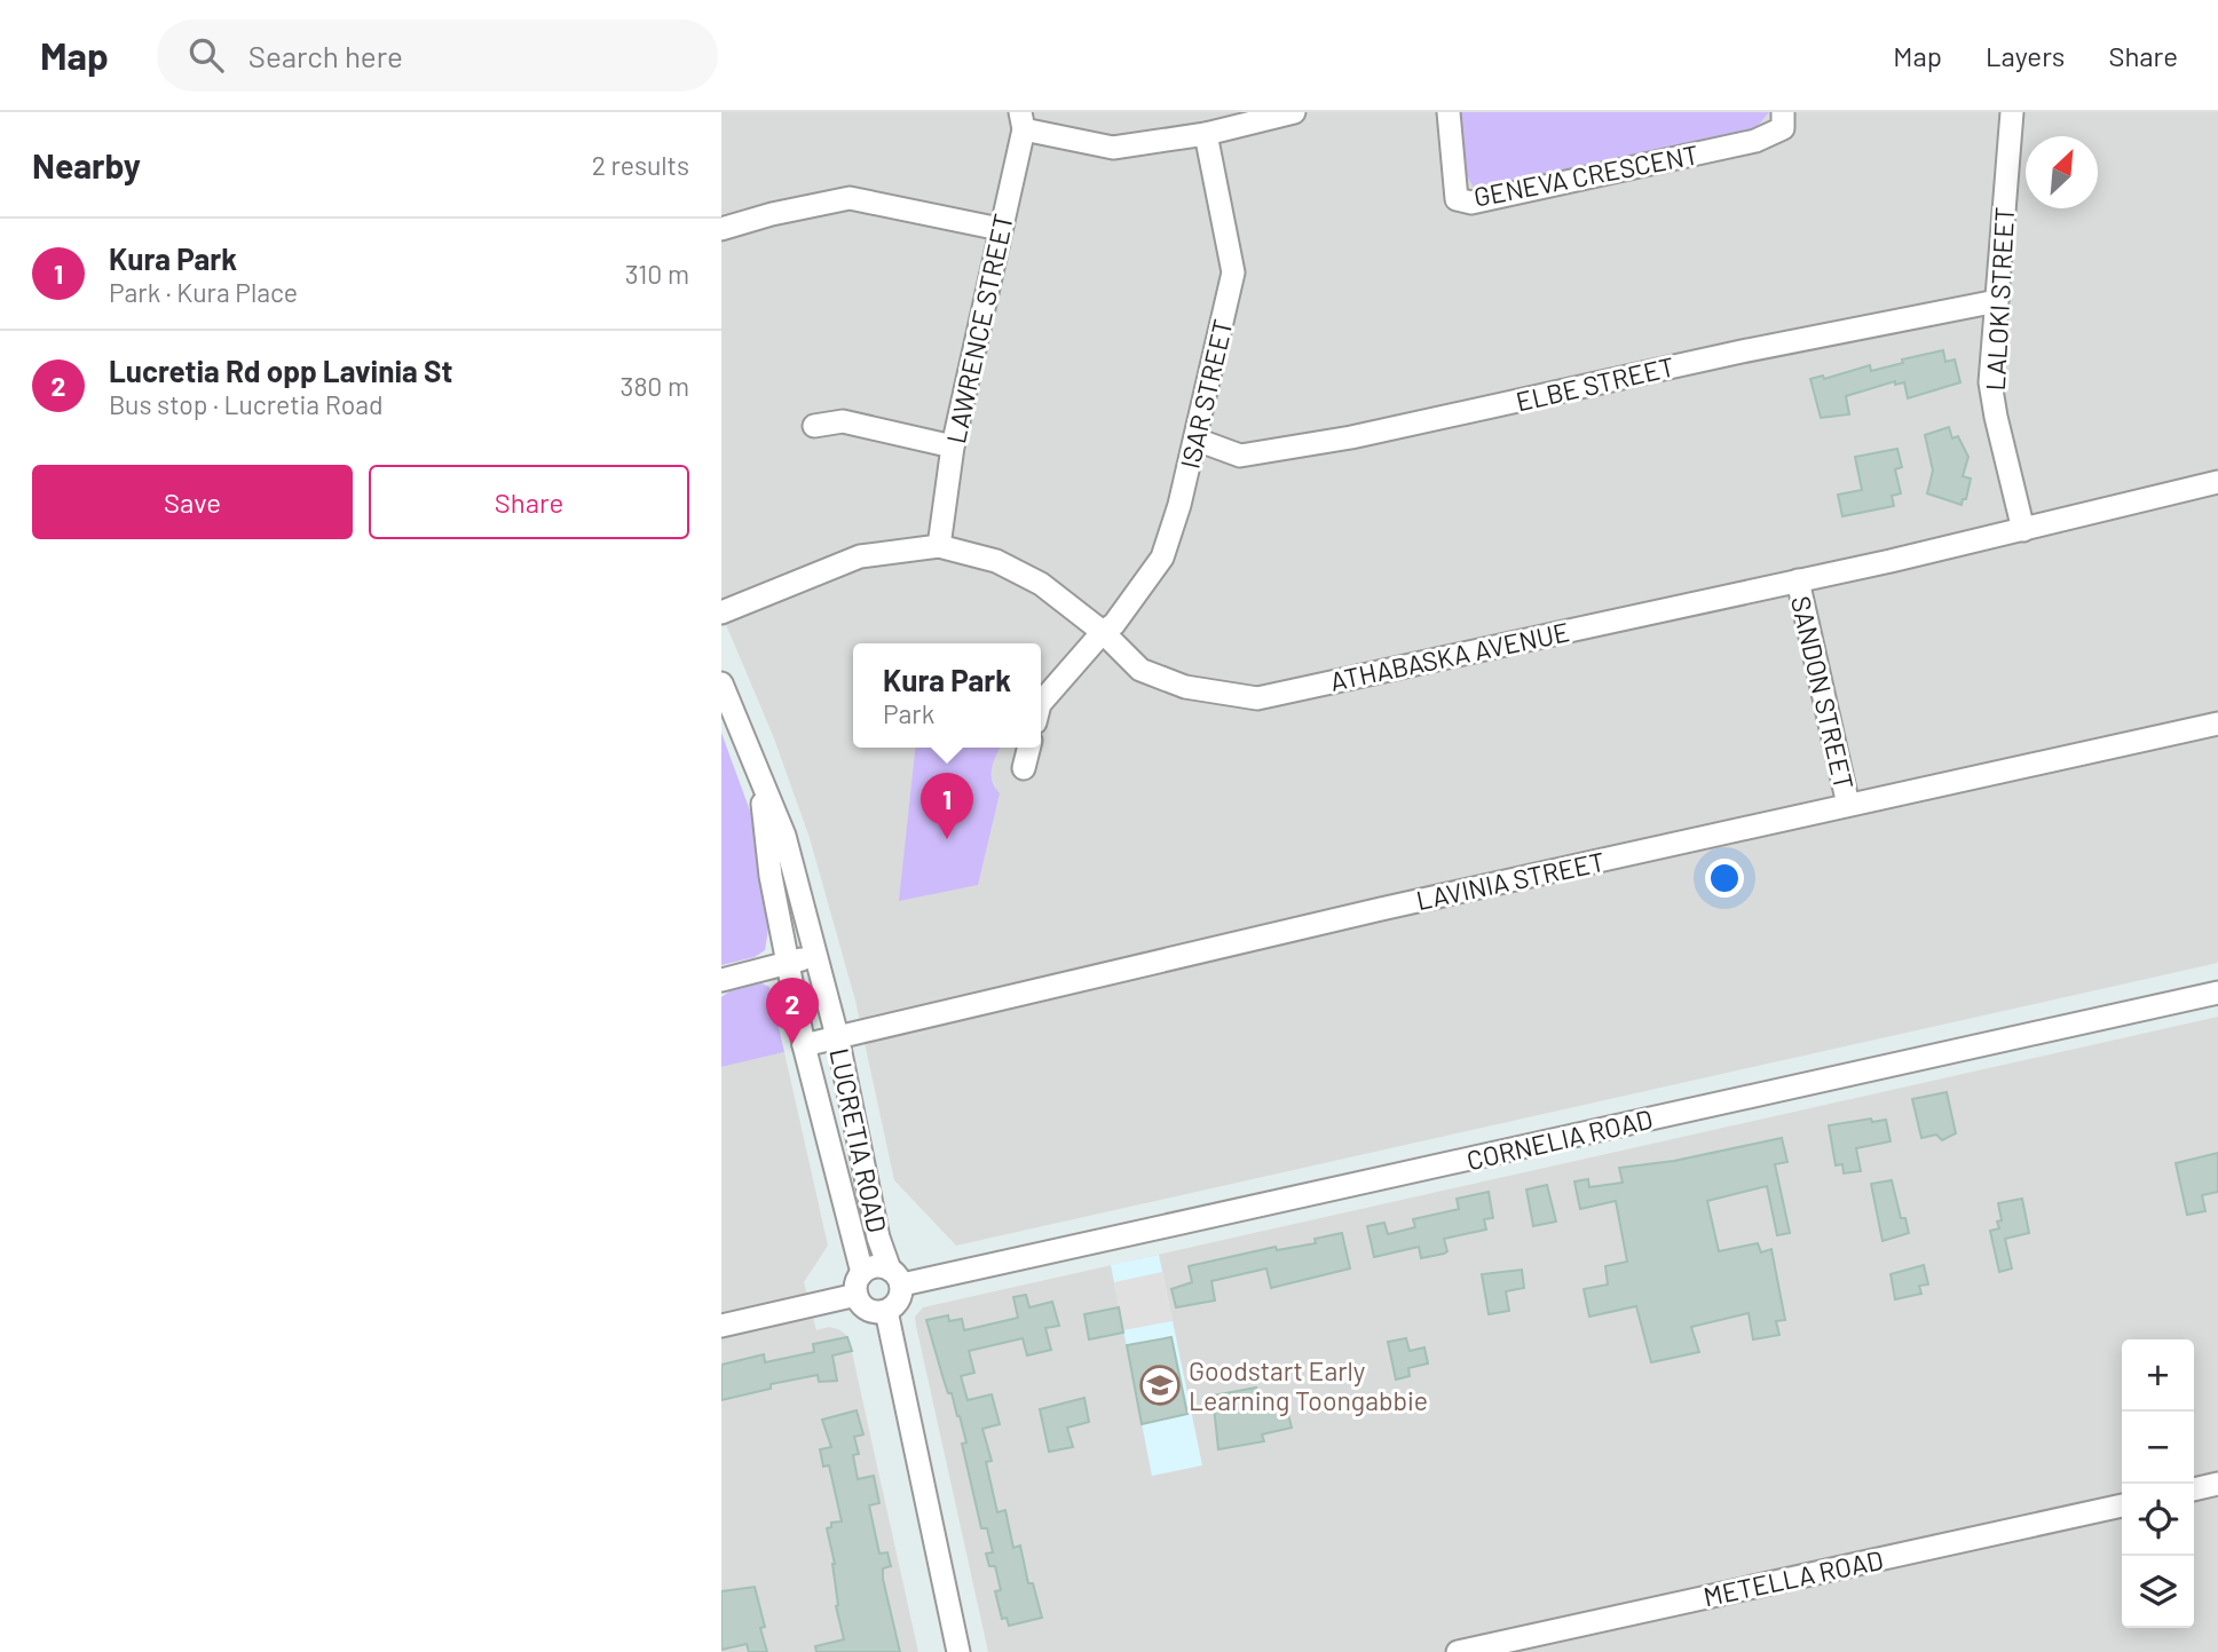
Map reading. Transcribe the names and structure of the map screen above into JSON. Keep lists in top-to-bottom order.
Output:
{
  "streets": {
    "street": [
      "GENEVA CRESCENT",
      "LALOKI STREET",
      "LAWRENCE STREET",
      "ELBE STREET",
      "ISAR STREET",
      "ATHABASKA AVENUE",
      "SANDON STREET",
      "LAVINIA STREET",
      "CORNELIA ROAD",
      "LUCRETIA ROAD",
      "METELLA ROAD"
    ]
  },
  "crossings": [
    ["LALOKI STREET", "ELBE STREET"],
    ["LALOKI STREET", "ATHABASKA AVENUE"],
    ["LAWRENCE STREET", "ATHABASKA AVENUE"],
    ["ELBE STREET", "ISAR STREET"],
    ["ISAR STREET", "ATHABASKA AVENUE"],
    ["ATHABASKA AVENUE", "SANDON STREET"],
    ["SANDON STREET", "LAVINIA STREET"],
    ["LAVINIA STREET", "LUCRETIA ROAD"],
    ["CORNELIA ROAD", "LUCRETIA ROAD"]
  ],
  "places": {
    "school or university": ["Goodstart Early Learning Toongabbie"]
  },
  "north": "top right",
  "page": {
    "header": "Map",
    "search": "Search here",
    "nav": ["Map", "Layers", "Share"],
    "heading": ["Nearby", "2 results"],
    "list": [
      {
        "mark": "1",
        "name": "Kura Park",
        "note": "Park · Kura Place",
        "value": "310 m"
      },
      {
        "mark": "2",
        "name": "Lucretia Rd opp Lavinia St",
        "note": "Bus stop · Lucretia Road",
        "value": "380 m"
      }
    ],
    "buttons": ["Save", "Share"],
    "popup": ["Kura Park", "Park"],
    "pins": ["1", "2"],
    "map_buttons": ["+", "−"]
  }
}
